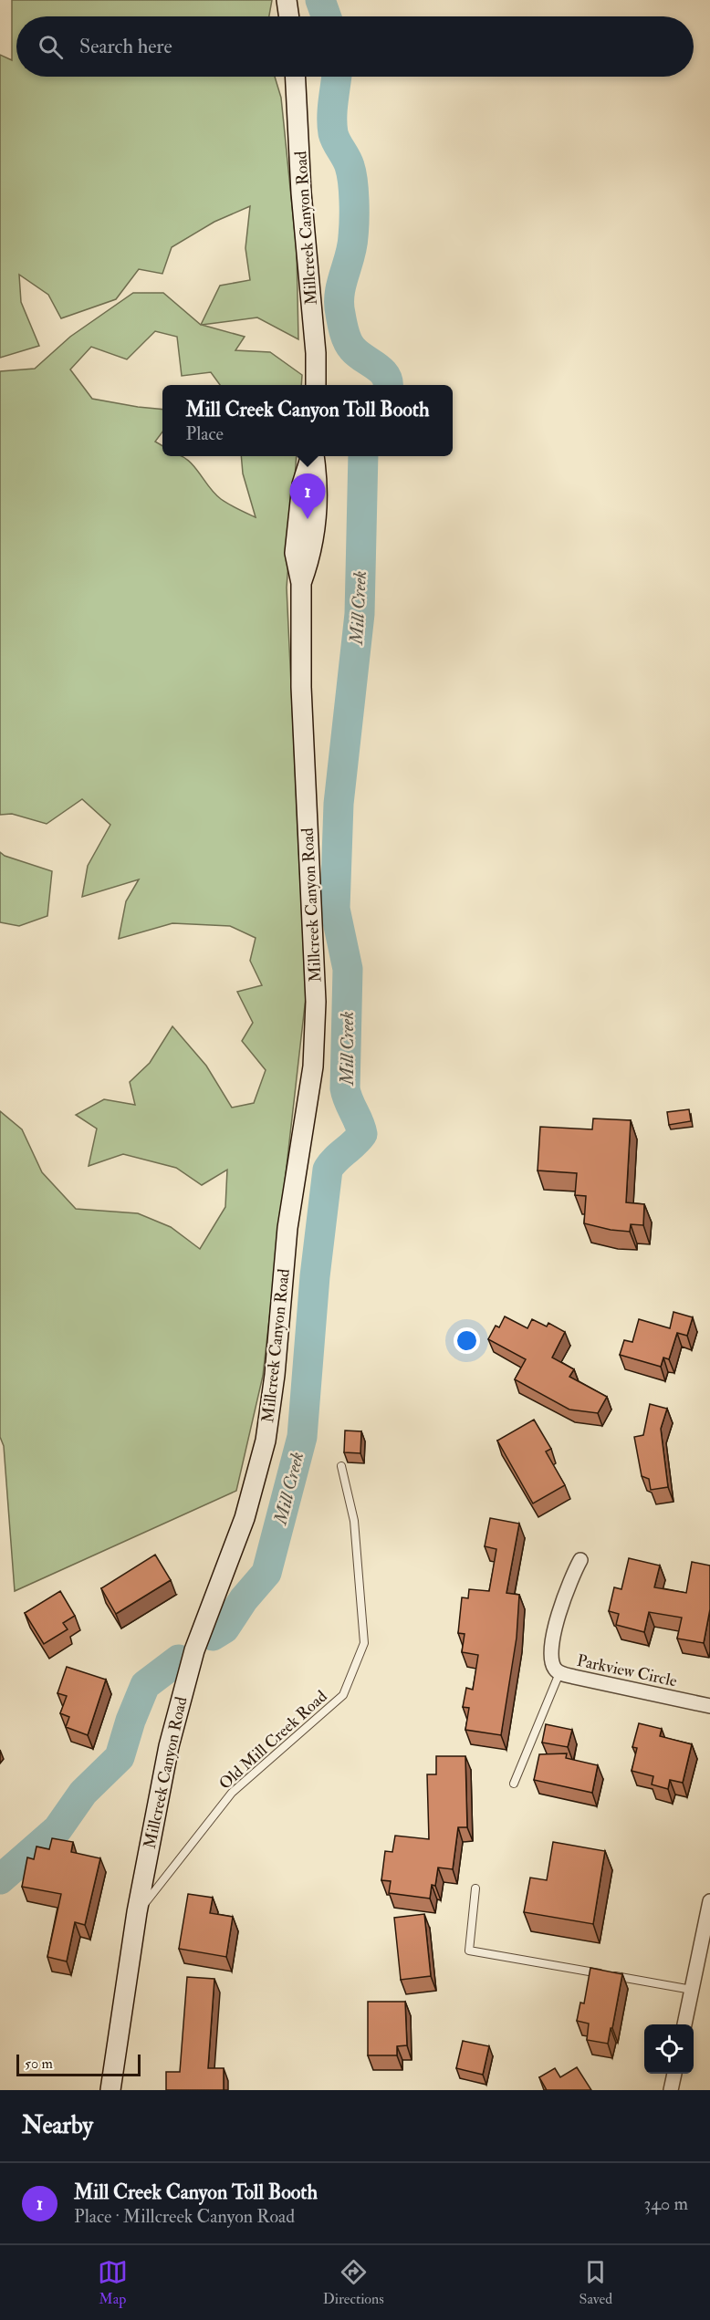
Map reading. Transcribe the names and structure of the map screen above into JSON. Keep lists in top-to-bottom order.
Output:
{
  "streets": {
    "street": ["Millcreek Canyon Road", "Parkview Circle"],
    "lane": ["Old Mill Creek Road"]
  },
  "crossings": [
    ["Millcreek Canyon Road", "Old Mill Creek Road"]
  ],
  "water": ["Mill Creek"],
  "scale_bar": "50 m",
  "page": {
    "search": "Search here",
    "popup": ["Mill Creek Canyon Toll Booth", "Place"],
    "pins": "1",
    "scale": "50 m",
    "heading": "Nearby",
    "list": [
      {
        "mark": "1",
        "name": "Mill Creek Canyon Toll Booth",
        "note": "Place · Millcreek Canyon Road",
        "value": "340 m"
      }
    ],
    "nav": ["Map", "Directions", "Saved"]
  }
}
